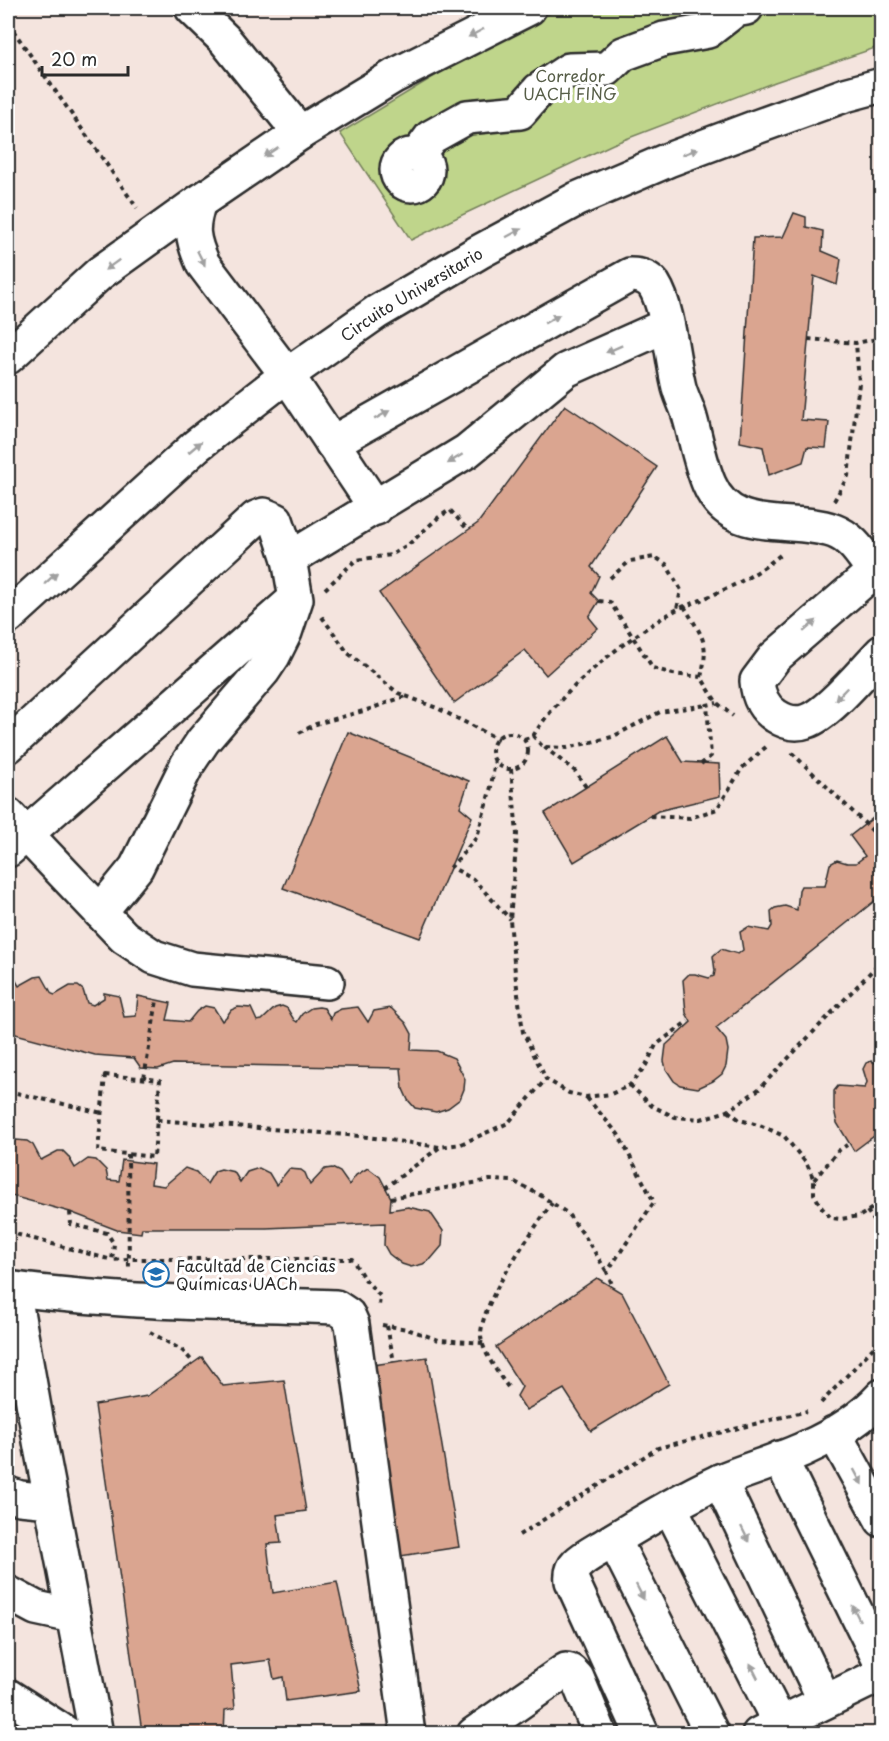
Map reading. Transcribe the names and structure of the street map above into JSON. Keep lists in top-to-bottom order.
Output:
{
  "streets": {
    "main road": ["Circuito Universitario"]
  },
  "parks": ["Corredor UACH FING"],
  "places": {
    "school or university": ["Facultad de Ciencias Químicas UACh"]
  },
  "scale_bar": "20 m"
}
